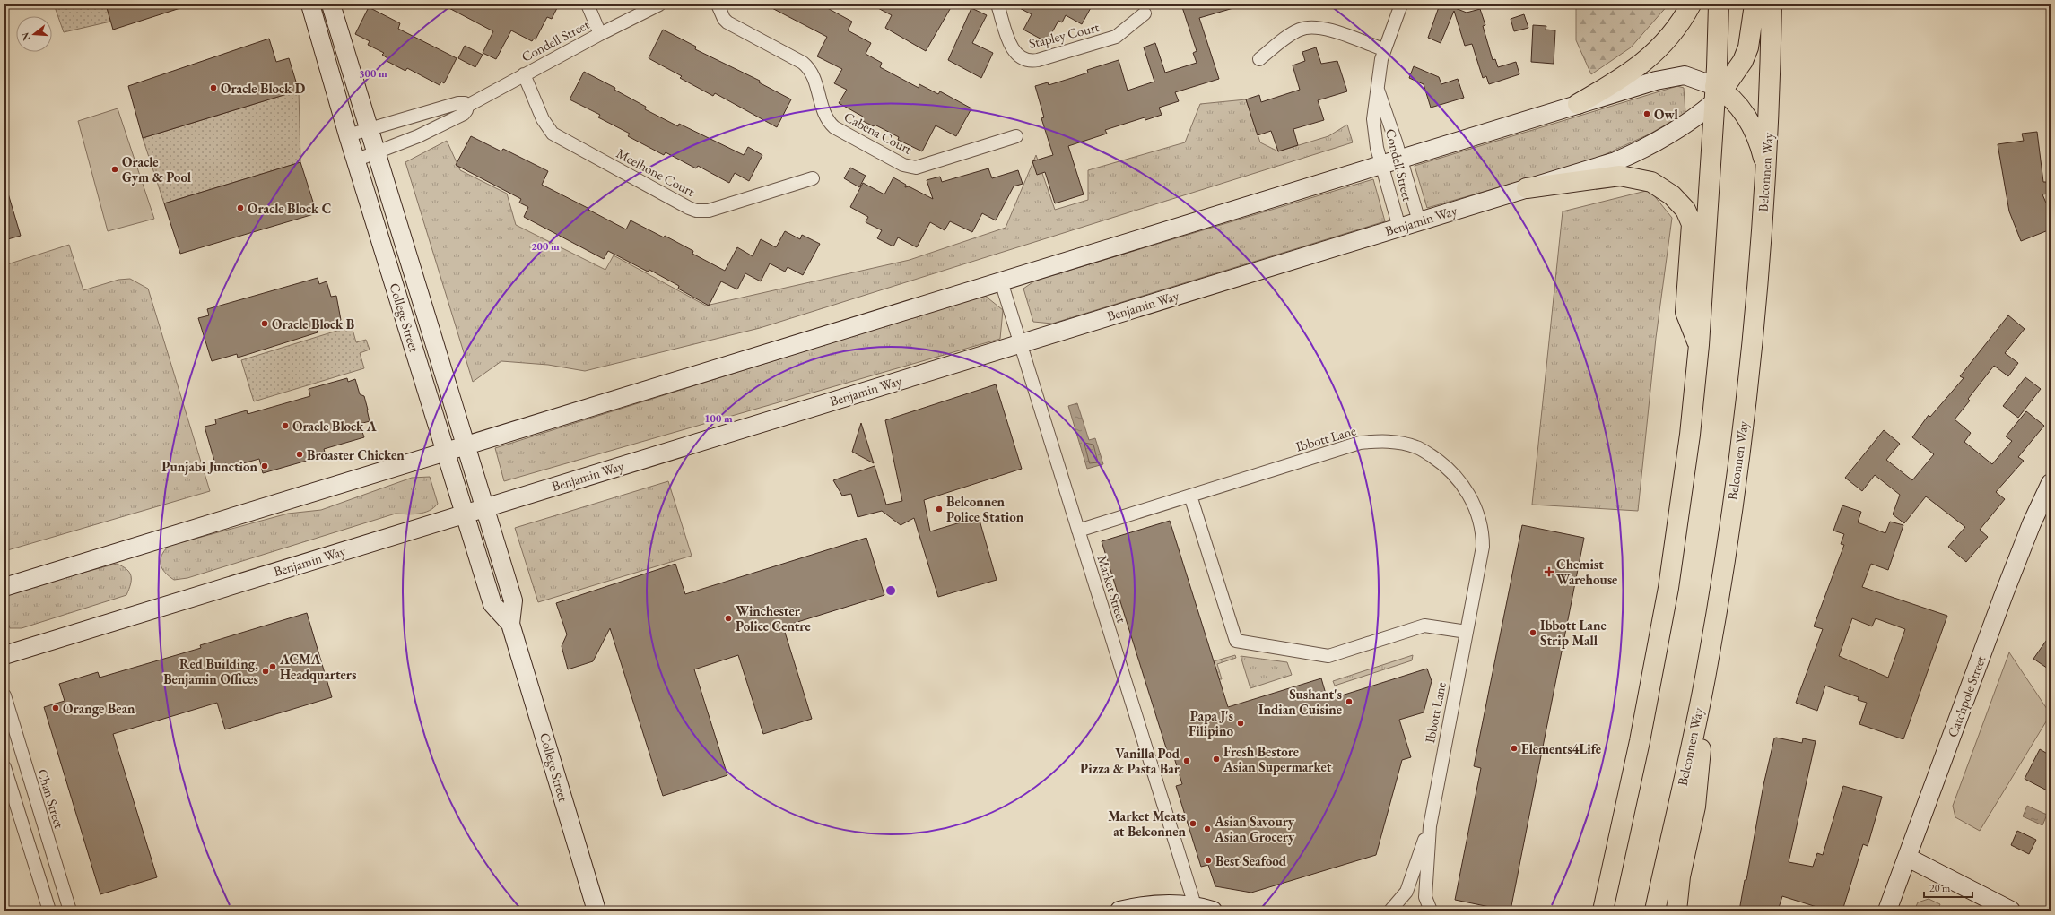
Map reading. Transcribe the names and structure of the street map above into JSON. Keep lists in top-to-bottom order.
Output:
{
  "streets": {
    "main road": [
      "Belconnen Way",
      "Benjamin Way",
      "College Street",
      "Catchpole Street"
    ],
    "street": [
      "Stapley Court",
      "Condell Street",
      "Cabena Court",
      "Mcelhone Court",
      "Ibbott Lane",
      "Market Street",
      "Chan Street"
    ]
  },
  "crossings": [
    ["Condell Street", "Mcelhone Court"],
    ["Condell Street", "Benjamin Way"],
    ["Condell Street", "College Street"],
    ["Benjamin Way", "College Street"],
    ["Benjamin Way", "Market Street"],
    ["Ibbott Lane", "Market Street"]
  ],
  "places": {
    "other": [
      "Oracle Block D",
      "Owl",
      "Oracle Gym & Pool",
      "Oracle Block C",
      "Oracle Block B",
      "Oracle Block A",
      "Broaster Chicken",
      "Punjabi Junction",
      "Belconnen Police Station",
      "Winchester Police Centre",
      "Ibbott Lane Strip Mall",
      "ACMA Headquarters",
      "Red Building, Benjamin Offices",
      "Sushant's Indian Cuisine",
      "Orange Bean",
      "Papa J's Filipino",
      "Elements4Life",
      "Fresh Bestore Asian Supermarket",
      "Vanilla Pod Pizza & Pasta Bar",
      "Market Meats at Belconnen",
      "Asian Savoury Asian Grocery",
      "Best Seafood"
    ],
    "health": ["Chemist Warehouse"]
  },
  "scale_bar": "20 m",
  "north": "left",
  "rings": ["300 m", "200 m", "100 m"]
}
